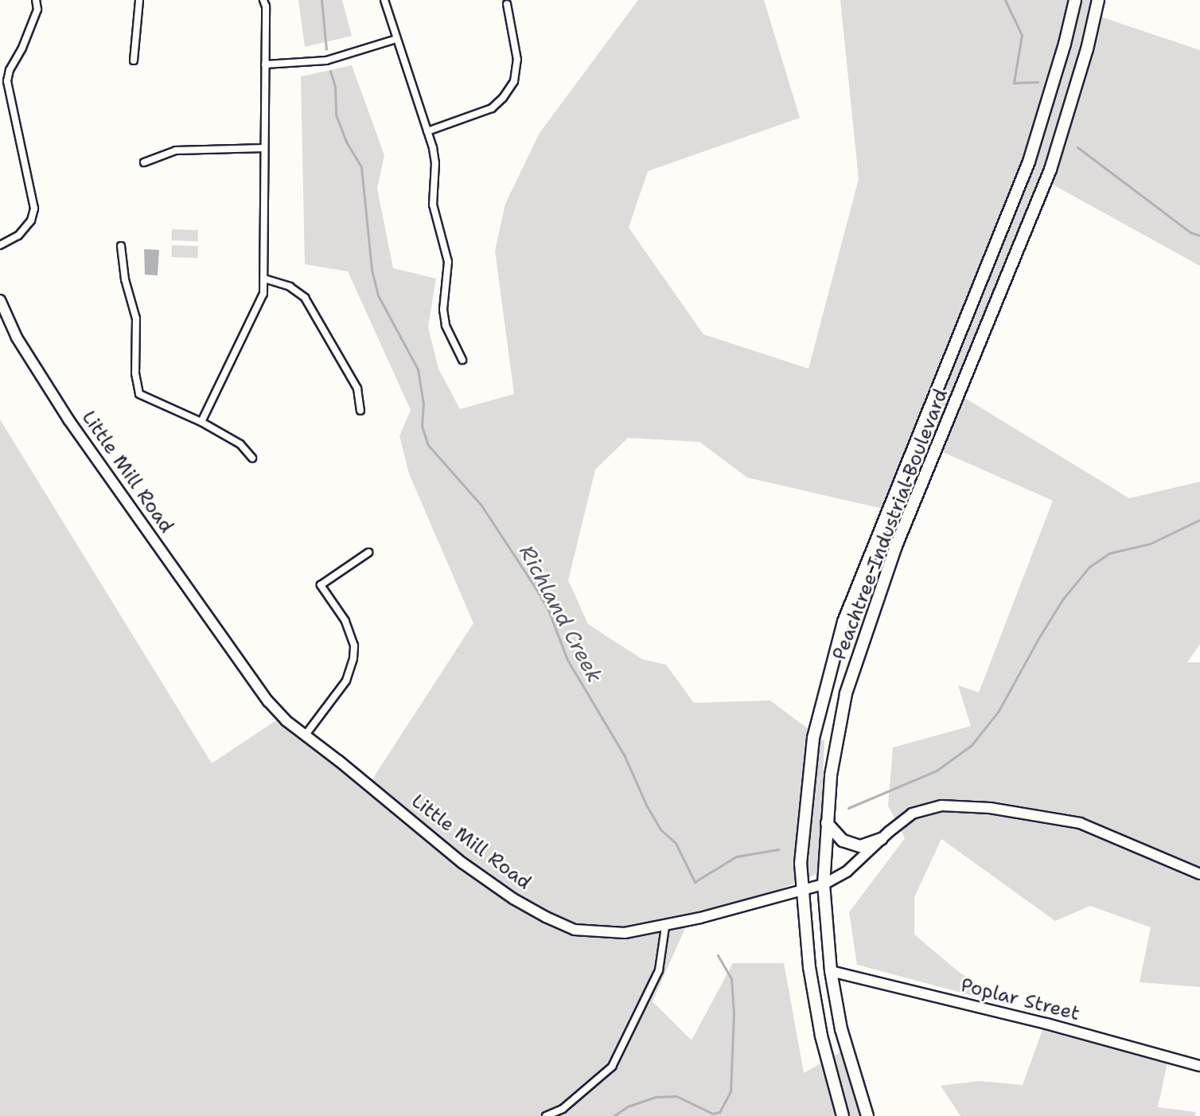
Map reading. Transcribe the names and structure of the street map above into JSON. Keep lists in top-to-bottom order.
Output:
{
  "streets": {
    "main road": ["Peachtree Industrial Boulevard"],
    "street": ["Little Mill Road", "Poplar Street"]
  },
  "crossings": [
    ["Little Mill Road", "Peachtree Industrial Boulevard"],
    ["Peachtree Industrial Boulevard", "Poplar Street"]
  ],
  "water": ["Richland Creek"]
}
